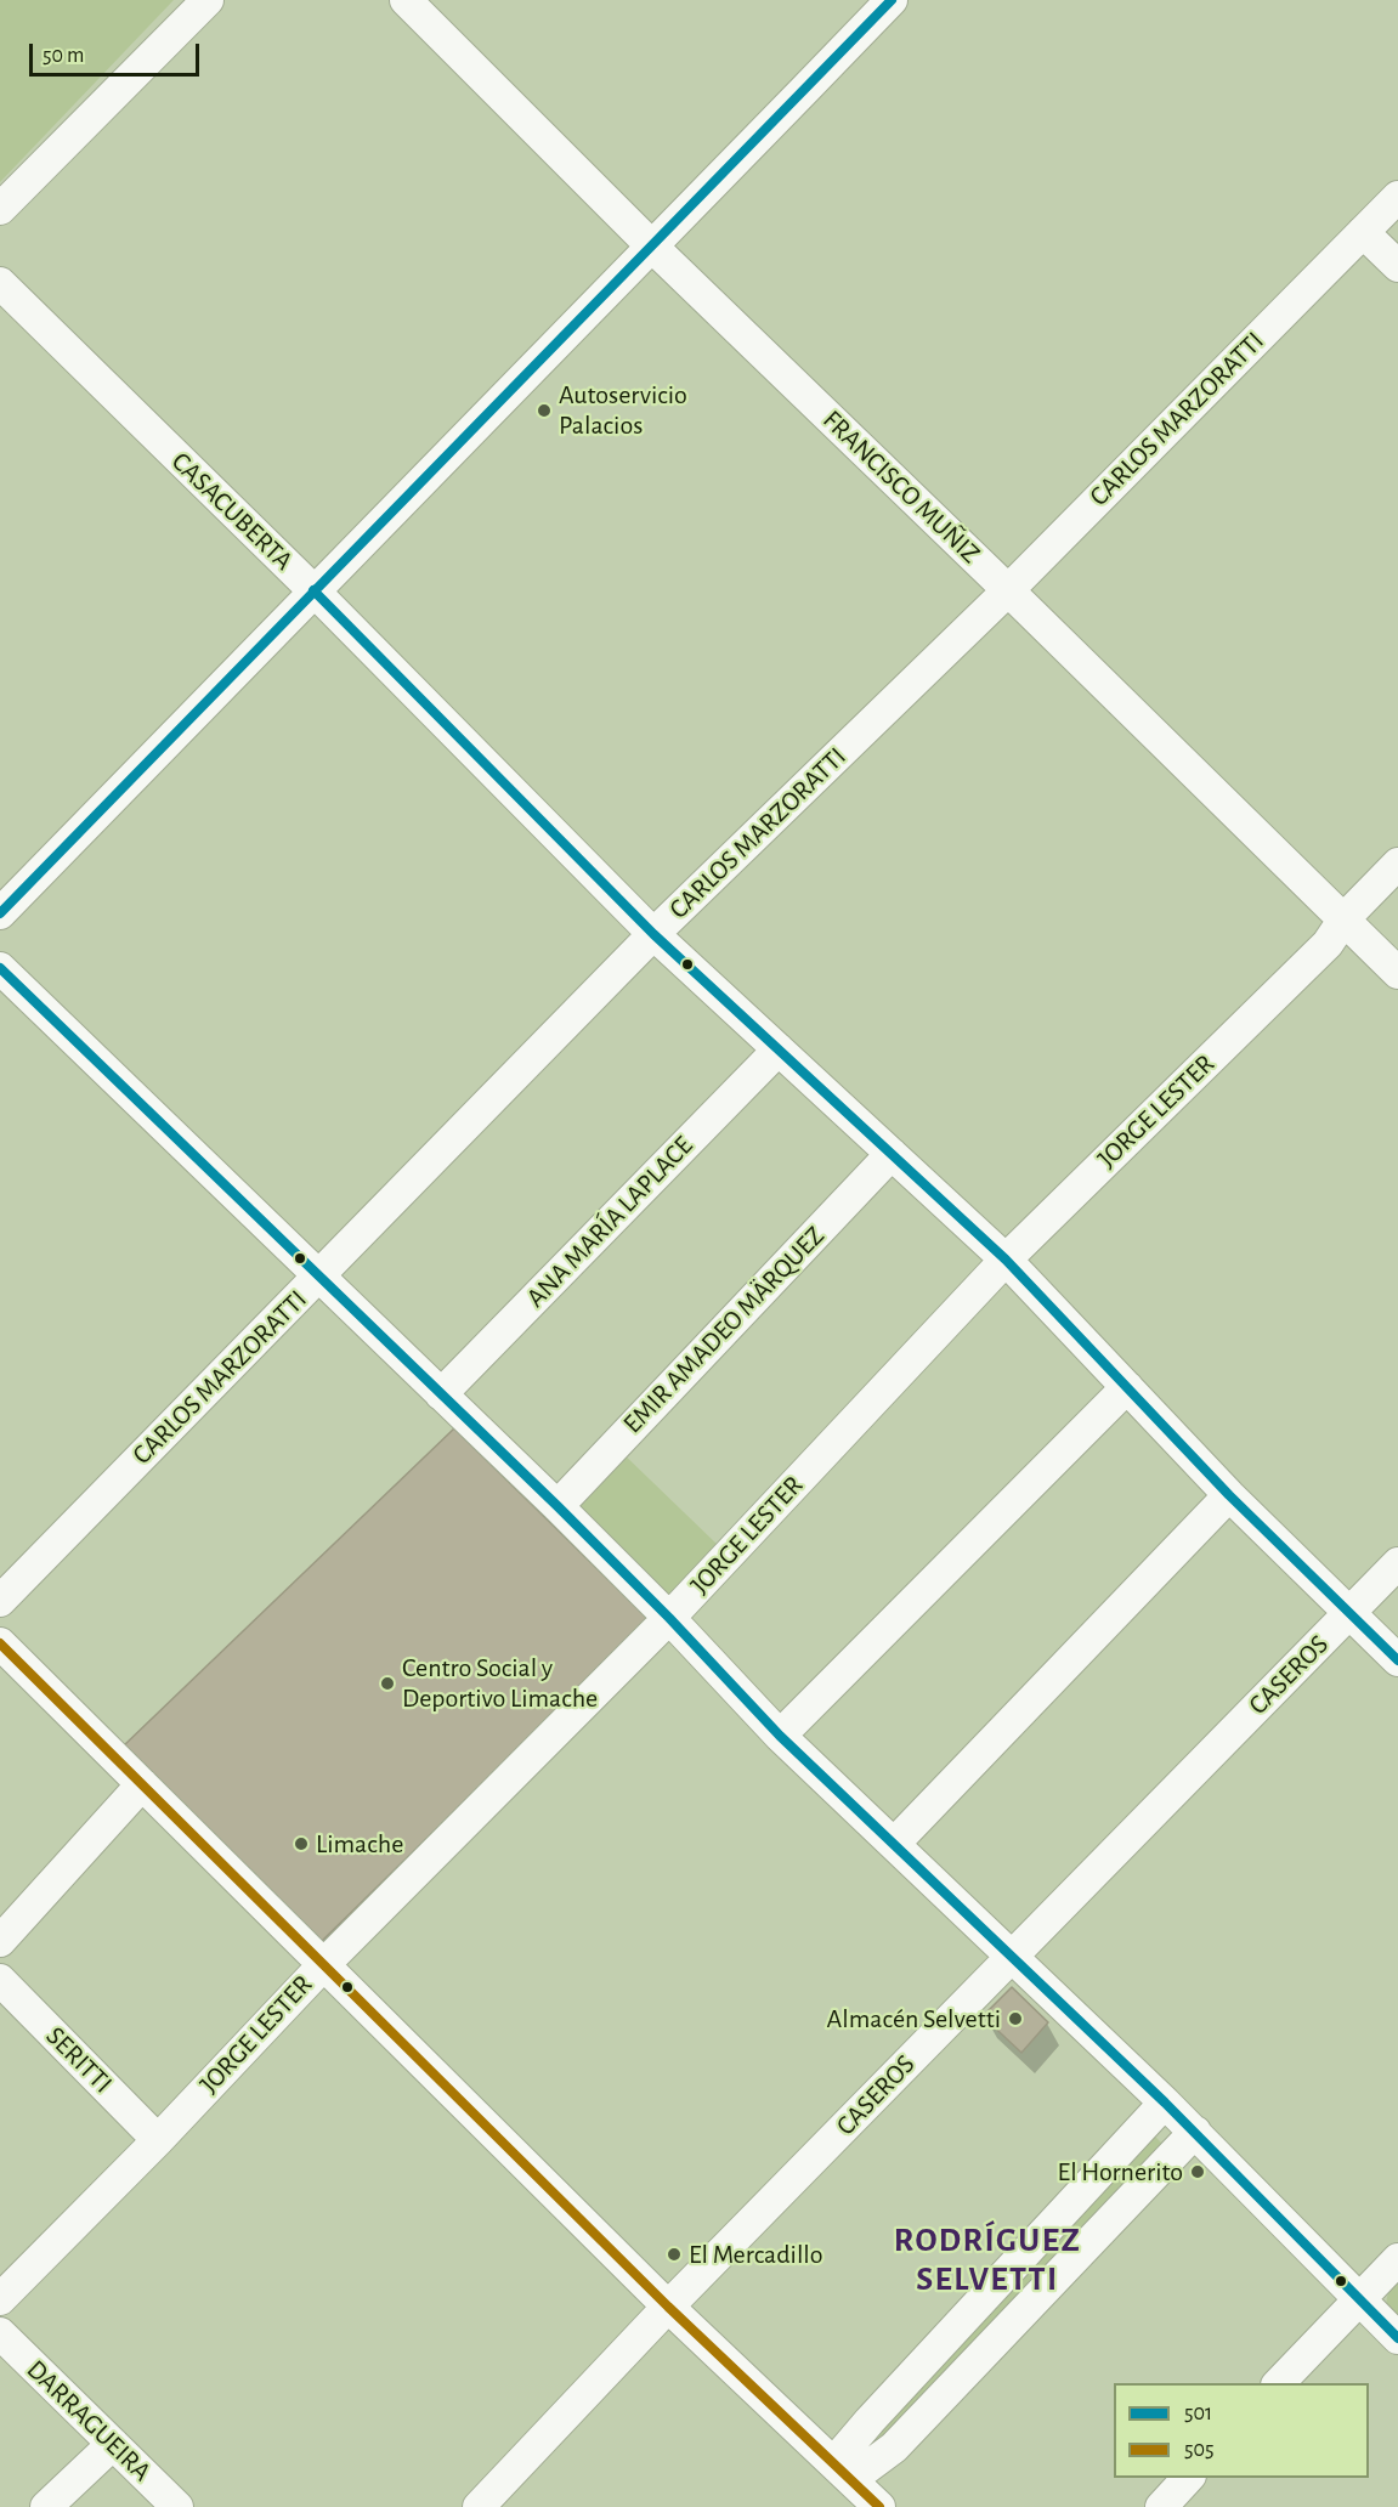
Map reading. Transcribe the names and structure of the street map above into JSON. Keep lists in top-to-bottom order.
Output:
{
  "streets": {
    "street": [
      "CARLOS MARZORATTI",
      "FRANCISCO MUÑIZ",
      "CASACUBERTA",
      "JORGE LESTER",
      "ANA MARÍA LAPLACE",
      "EMIR AMADEO MÄRQUEZ",
      "CASEROS",
      "SERITTI",
      "DARRAGUEIRA"
    ]
  },
  "crossings": [
    ["CARLOS MARZORATTI", "FRANCISCO MUÑIZ"],
    ["CARLOS MARZORATTI", "CASACUBERTA"],
    ["FRANCISCO MUÑIZ", "JORGE LESTER"],
    ["CASACUBERTA", "JORGE LESTER"],
    ["CASACUBERTA", "ANA MARÍA LAPLACE"],
    ["CASACUBERTA", "EMIR AMADEO MÄRQUEZ"],
    ["CASACUBERTA", "CASEROS"],
    ["JORGE LESTER", "SERITTI"]
  ],
  "districts": ["RODRÍGUEZ SELVETTI"],
  "places": [
    "Autoservicio Palacios",
    "Centro Social y Deportivo Limache",
    "Limache",
    "Almacén Selvetti",
    "El Hornerito",
    "El Mercadillo"
  ],
  "lines": ["transit line 501", "transit line 505"],
  "legend": ["501", "505"],
  "scale_bar": "50 m"
}
